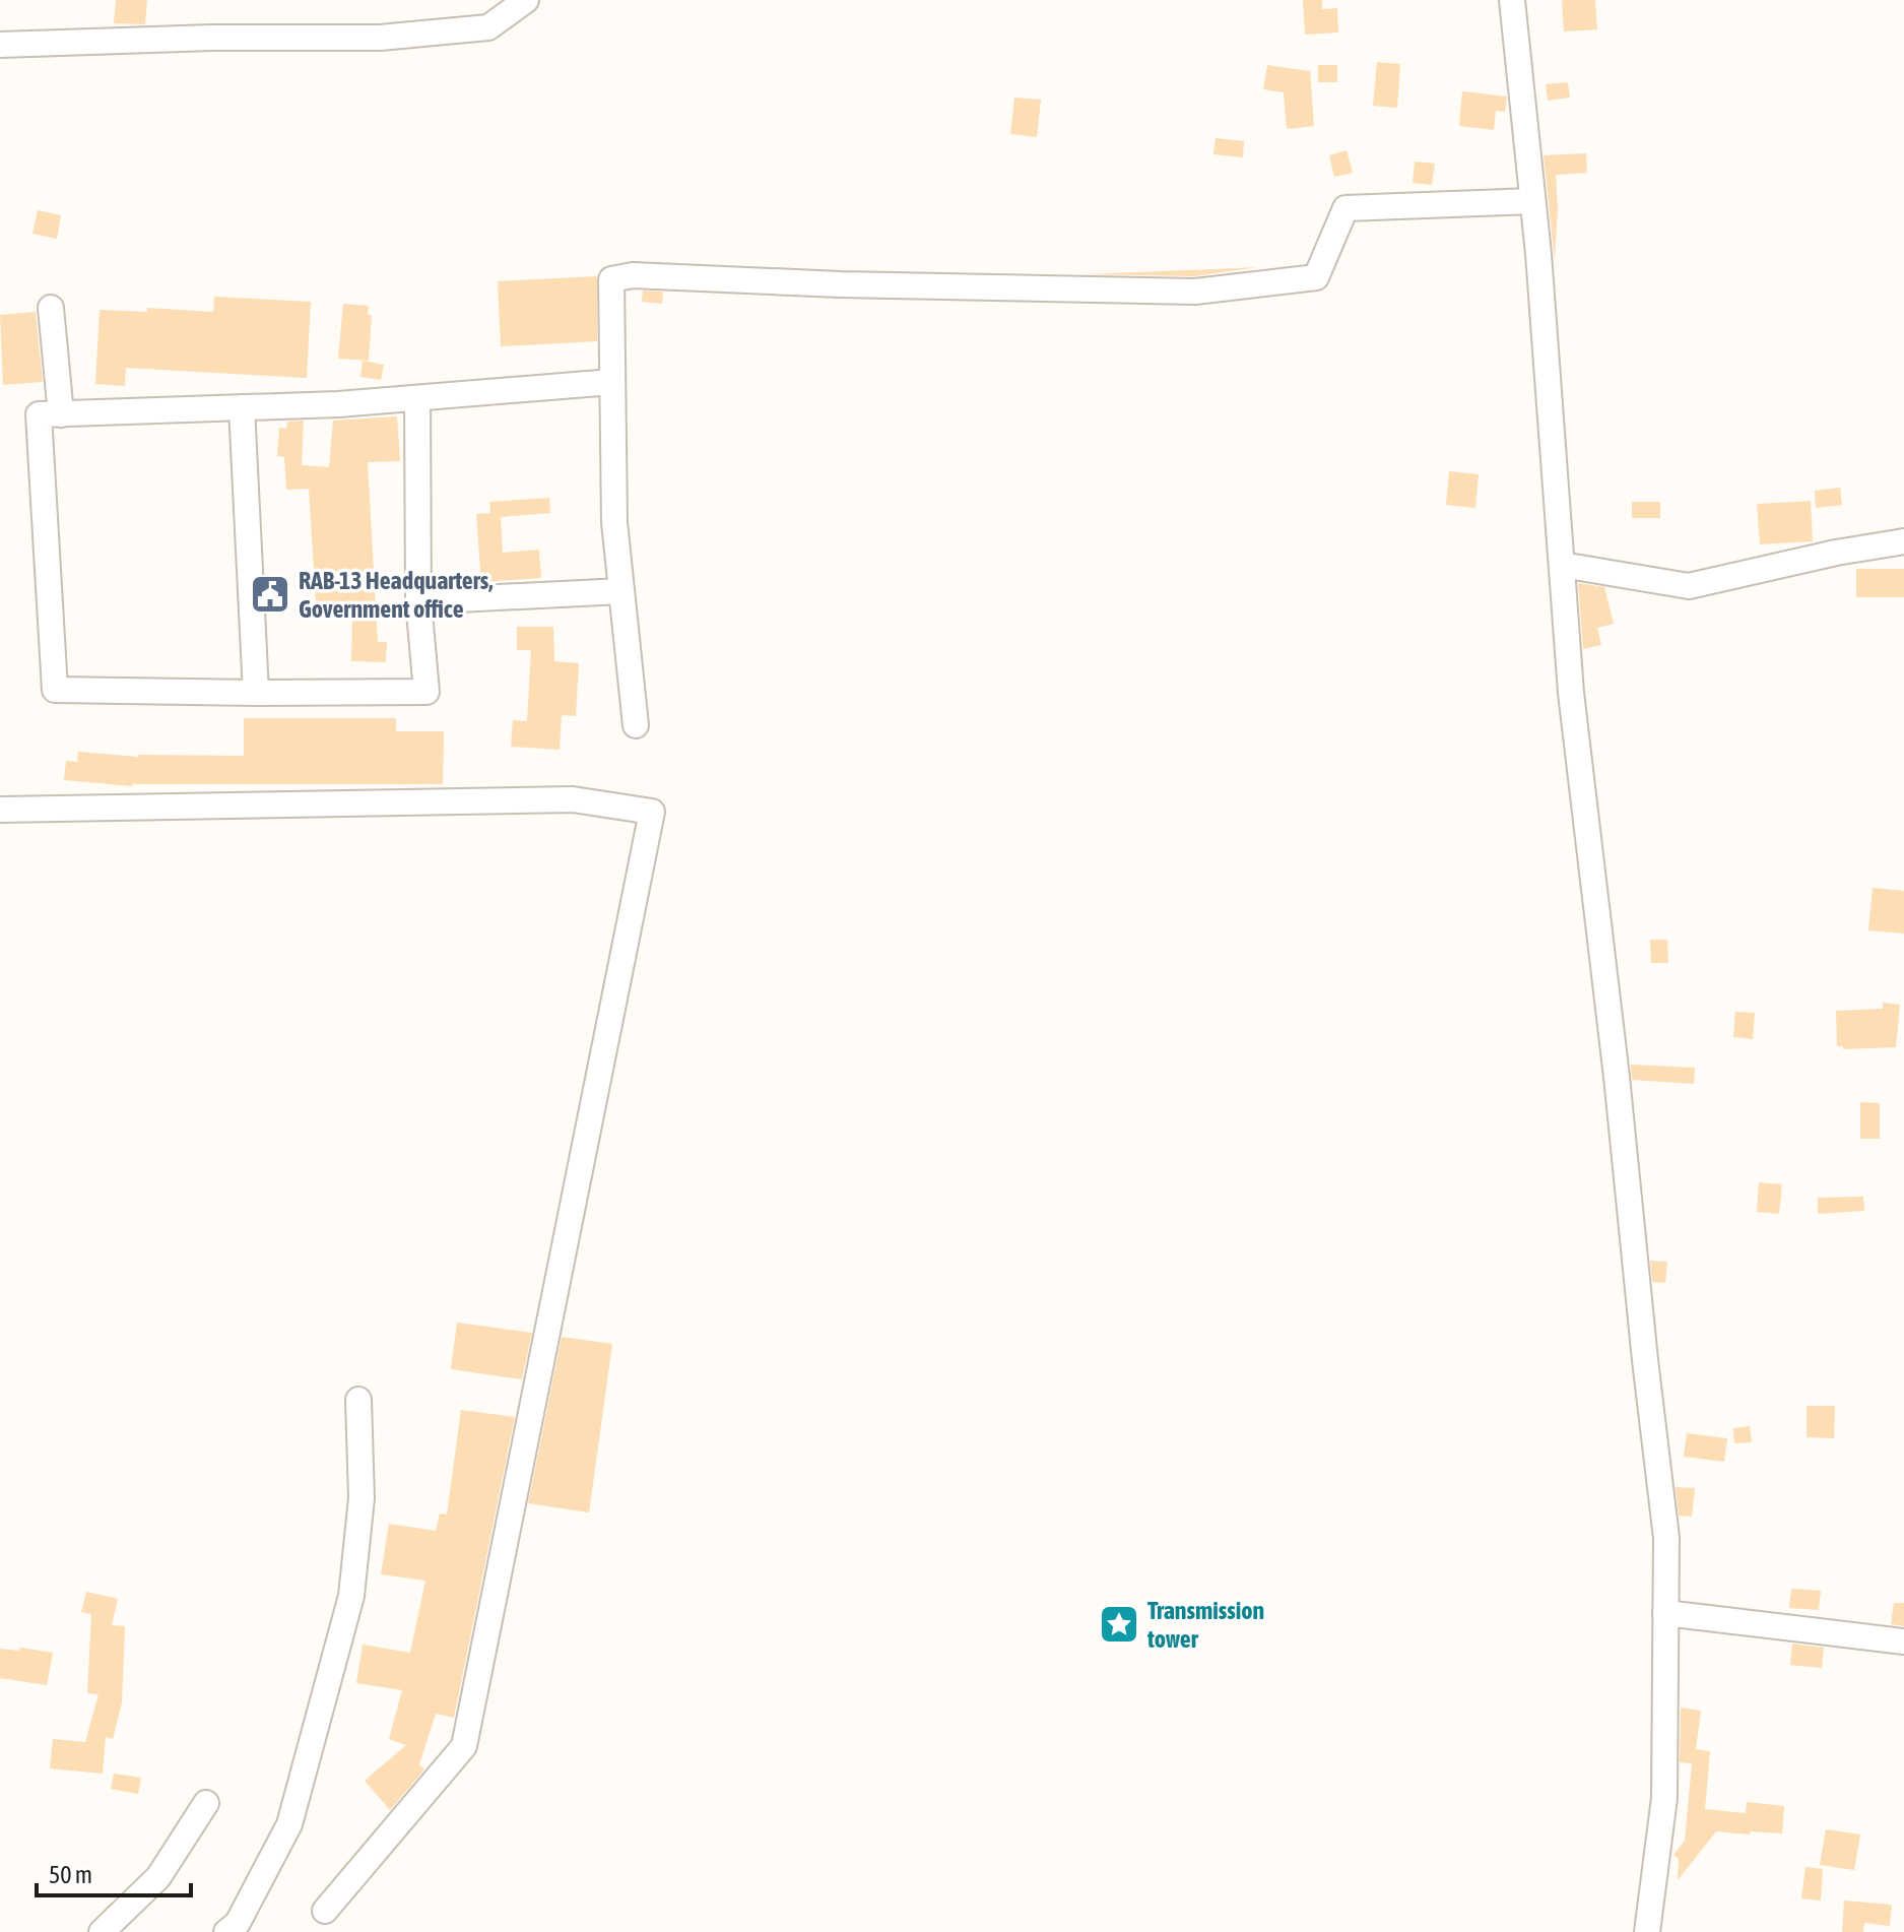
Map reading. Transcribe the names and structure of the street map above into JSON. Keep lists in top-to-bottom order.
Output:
{
  "places": {
    "public building": ["RAB-13 Headquarters, Government office"],
    "place": ["Transmission tower"]
  },
  "scale_bar": "50 m"
}
